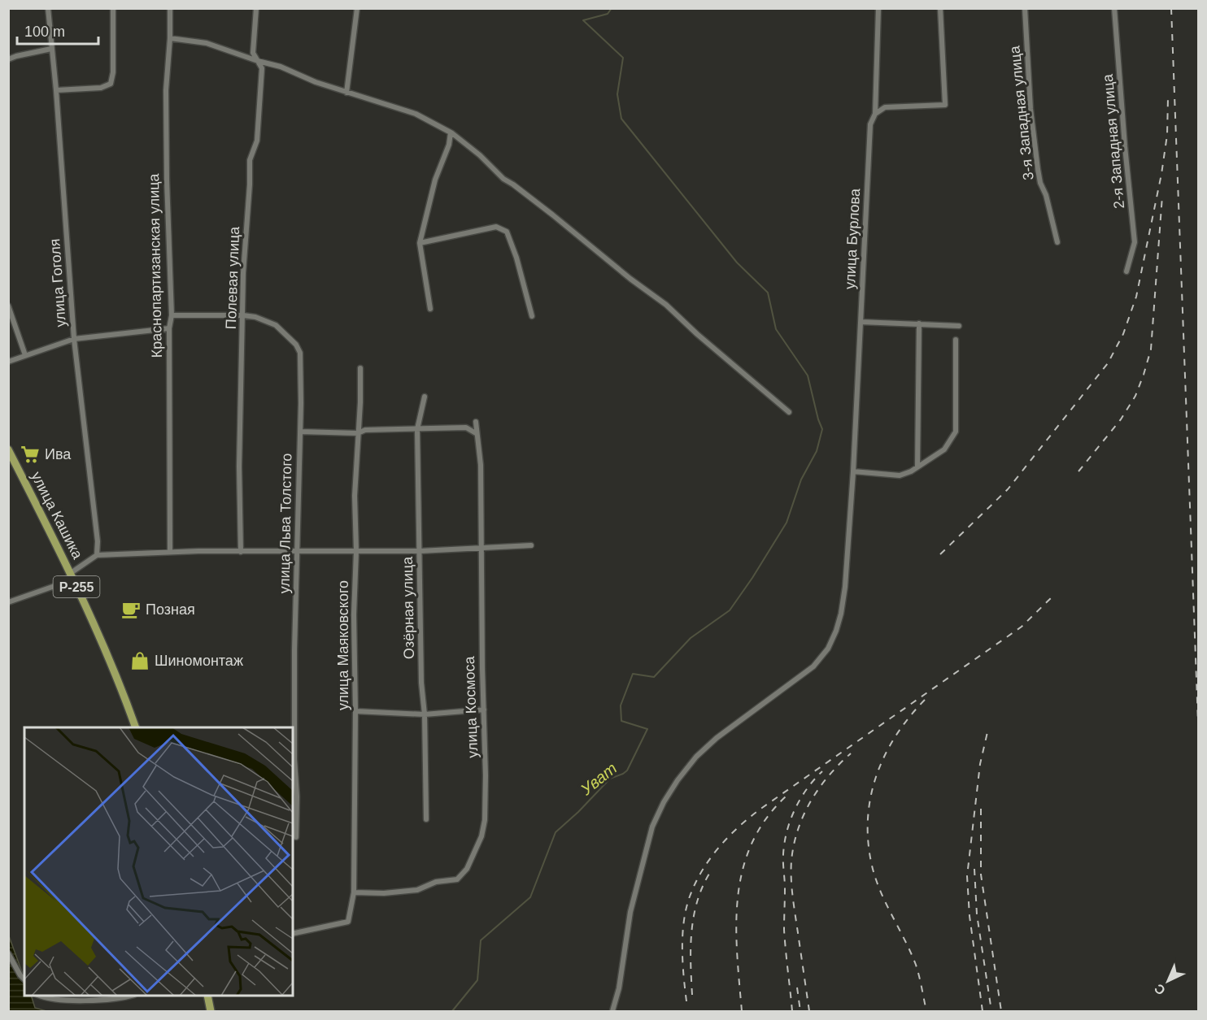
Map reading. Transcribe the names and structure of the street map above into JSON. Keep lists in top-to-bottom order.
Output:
{
  "streets": {
    "highway": ["улица Кашика", "Р-255"],
    "street": [
      "3-я Западная улица",
      "2-я Западная улица",
      "улица Бурлова",
      "Краснопартизанская улица",
      "Полевая улица",
      "улица Гоголя",
      "улица Льва Толстого",
      "Озёрная улица",
      "улица Маяковского",
      "улица Космоса"
    ]
  },
  "crossings": [
    ["Краснопартизанская улица", "улица Льва Толстого"],
    ["Полевая улица", "улица Льва Толстого"],
    ["улица Маяковского", "улица Космоса"]
  ],
  "water": ["Уват"],
  "places": {
    "supermarket": ["Ива"],
    "cafe": ["Позная"],
    "shop": ["Шиномонтаж"]
  },
  "scale_bar": "100 m",
  "north": "bottom left"
}
